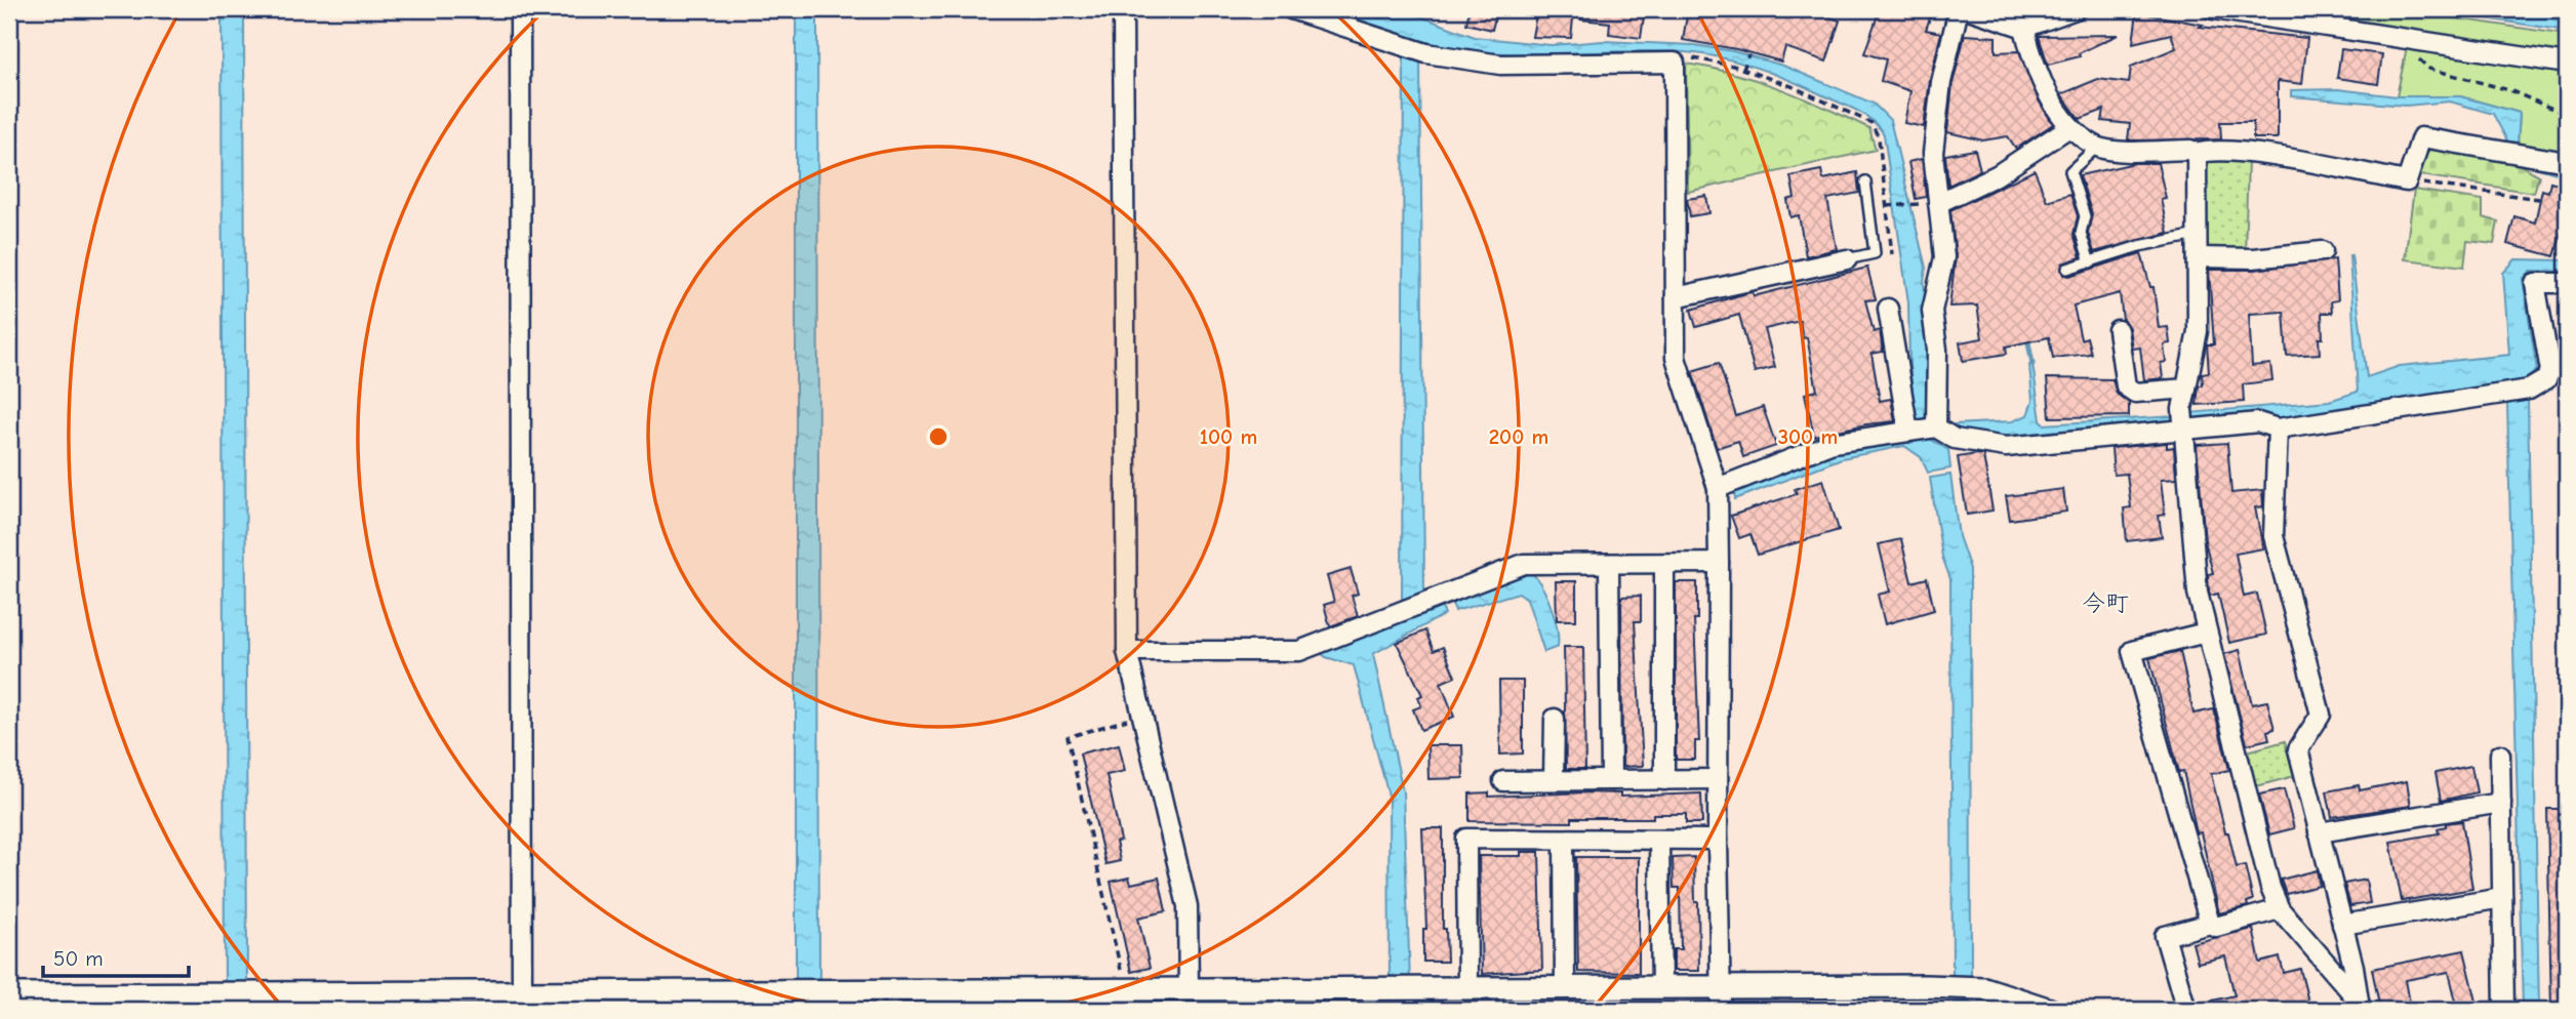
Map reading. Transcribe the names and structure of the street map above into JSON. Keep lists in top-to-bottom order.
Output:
{
  "districts": ["今町"],
  "scale_bar": "50 m",
  "rings": ["100 m", "200 m", "300 m"]
}
